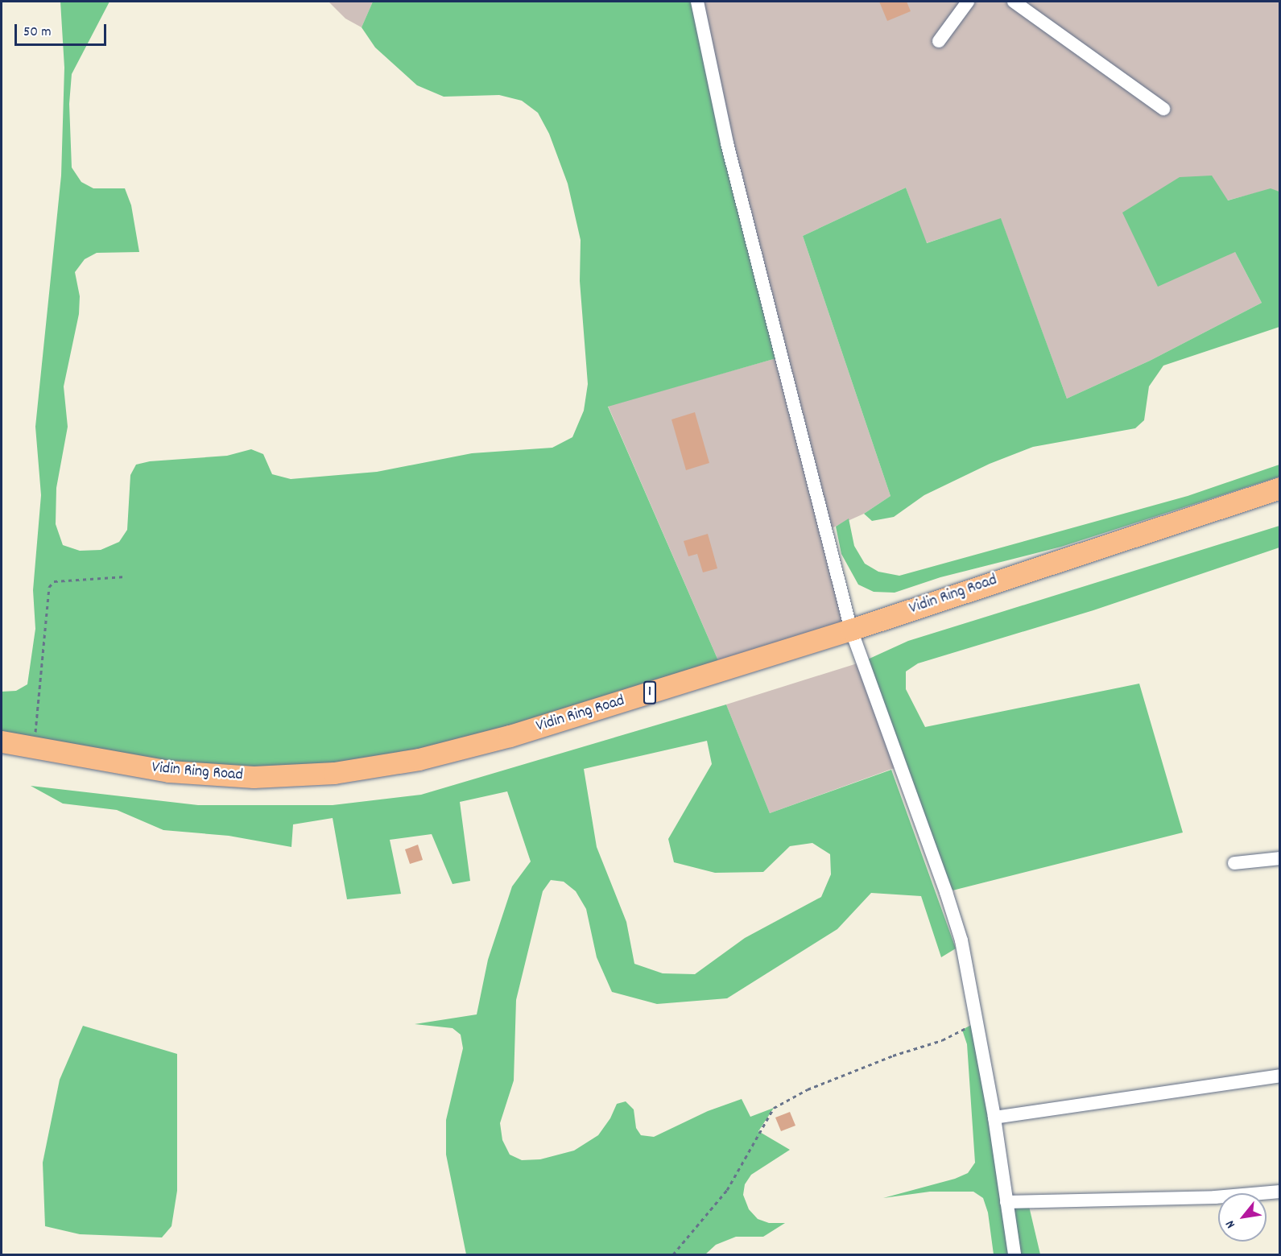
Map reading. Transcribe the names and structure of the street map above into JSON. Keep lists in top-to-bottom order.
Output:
{
  "streets": {
    "main road": ["Vidin Ring Road", "1"]
  },
  "scale_bar": "50 m",
  "north": "bottom left"
}
